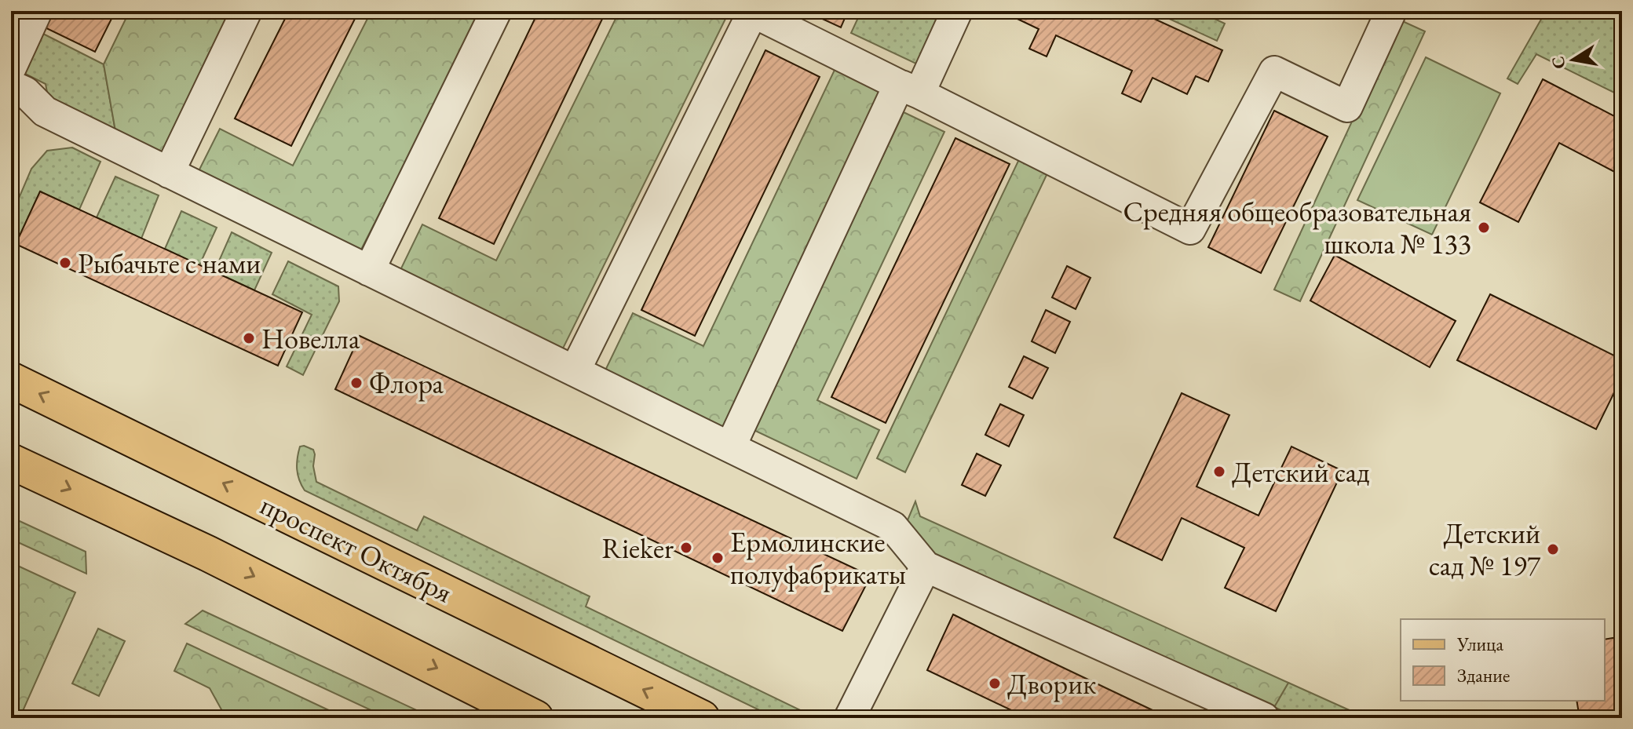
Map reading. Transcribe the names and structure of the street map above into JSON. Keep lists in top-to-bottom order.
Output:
{
  "streets": {
    "main road": ["проспект Октября"]
  },
  "places": [
    "Средняя общеобразовательная школа № 133",
    "Рыбачьте с нами",
    "Новелла",
    "Флора",
    "Детский сад",
    "Rieker",
    "Детский сад № 197",
    "Ермолинские полуфабрикаты",
    "Дворик"
  ],
  "legend": ["Улица", "Здание"],
  "north": "left"
}
